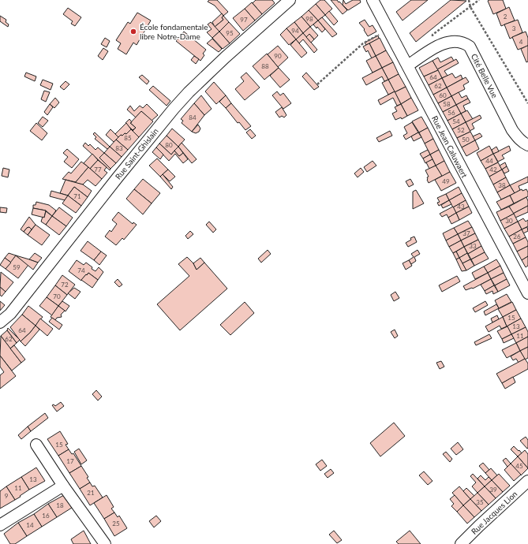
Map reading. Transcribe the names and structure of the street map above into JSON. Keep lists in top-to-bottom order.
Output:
{
  "streets": {
    "street": [
      "Cité Belle Vue",
      "Rue Jean Caluwaert",
      "Rue Saint-Ghislain",
      "Rue Jacques Lion"
    ]
  },
  "crossings": [
    ["Cité Belle Vue", "Rue Jean Caluwaert"]
  ],
  "places": ["École fondamentale libre Notre-Dame"],
  "house_numbers": [
    "2",
    "98",
    "97",
    "3",
    "94",
    "95",
    "4",
    "90",
    "88",
    "64",
    "62",
    "60",
    "58",
    "56",
    "84",
    "54",
    "52",
    "85",
    "50",
    "80",
    "83",
    "44",
    "77",
    "42",
    "49",
    "38",
    "71",
    "43",
    "30",
    "37",
    "26",
    "33",
    "59",
    "74",
    "72",
    "70",
    "15",
    "13",
    "64",
    "11",
    "62",
    "15",
    "17",
    "45",
    "13",
    "11",
    "39",
    "21",
    "9",
    "35",
    "18",
    "16",
    "25",
    "14"
  ]
}
